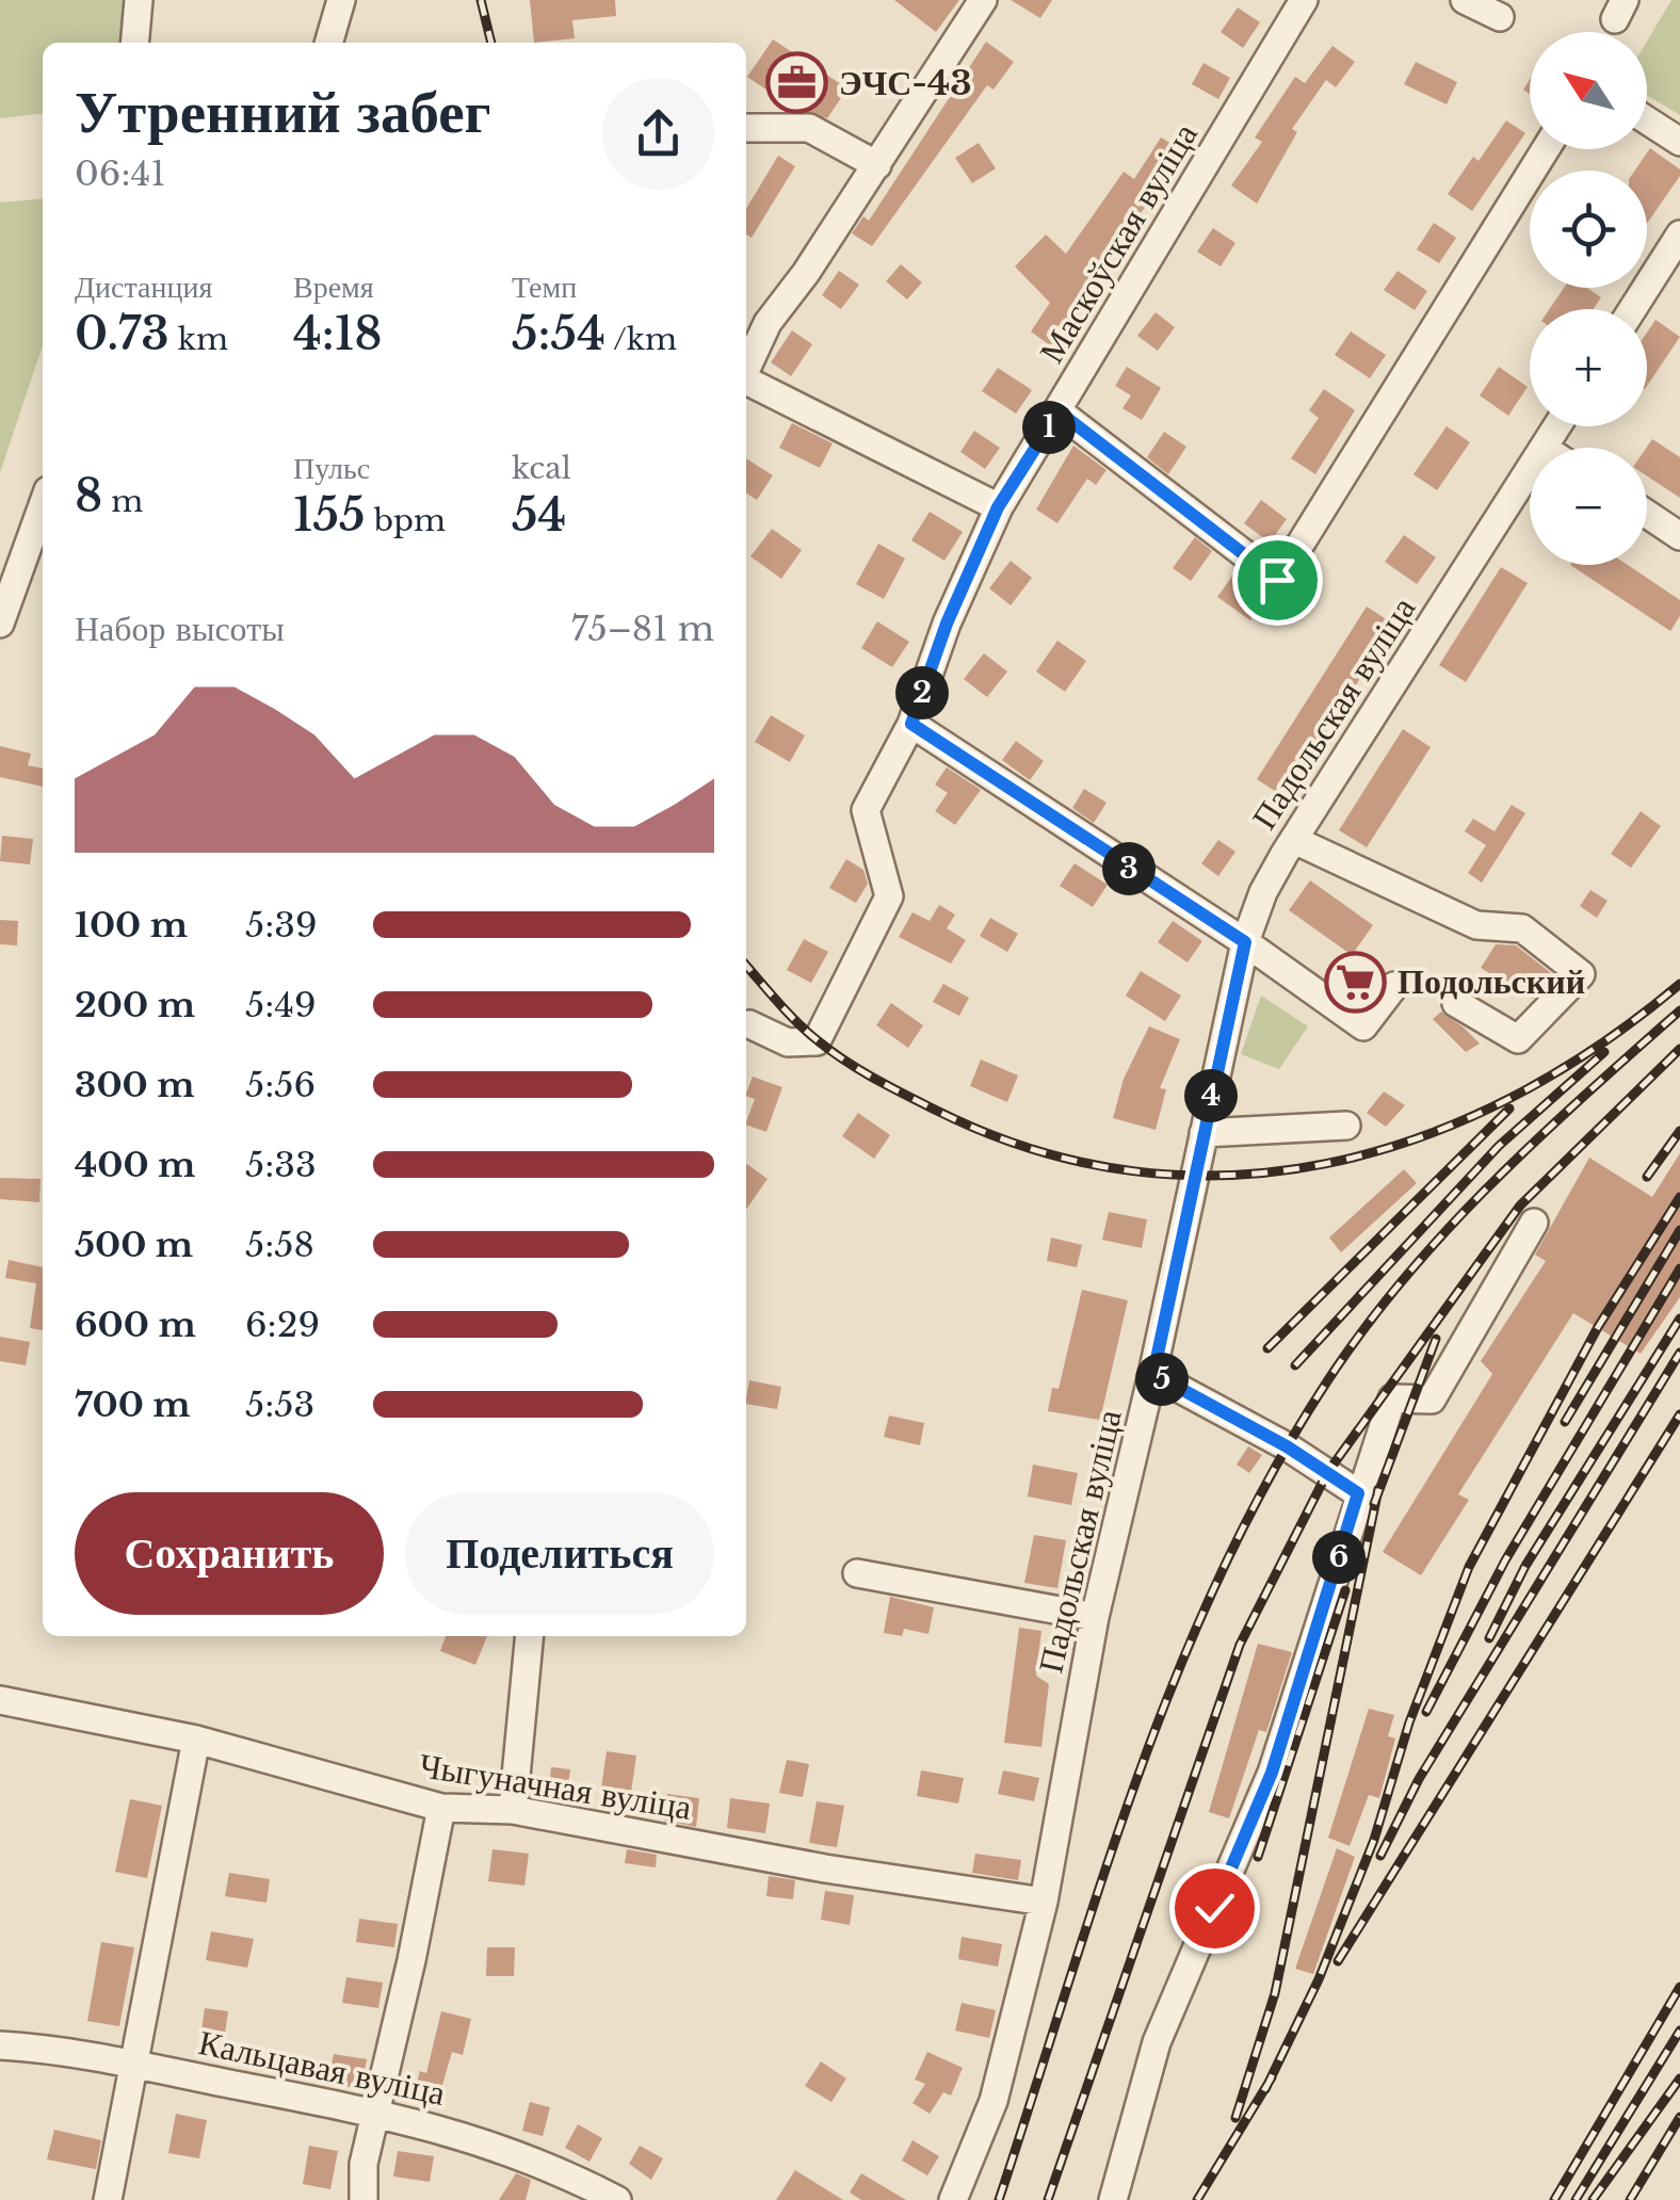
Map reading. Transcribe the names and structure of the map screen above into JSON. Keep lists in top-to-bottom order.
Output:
{
  "streets": {
    "street": [
      "Маскоўская вуліца",
      "Падольская вуліца",
      "Чыгуначная вуліца",
      "Кальцавая вуліца"
    ]
  },
  "crossings": [
    ["Падольская вуліца", "Чыгуначная вуліца"]
  ],
  "places": {
    "office": ["ЭЧС-43"],
    "supermarket": ["Подольский"]
  },
  "north": "top left",
  "page": {
    "map_buttons": ["+", "−"],
    "heading": ["Утренний забег", "06:41"],
    "stats": [
      ["Дистанция", "0.73 km"],
      ["Время", "4:18"],
      ["Темп", "5:54 /km"],
      ["8 m"],
      ["Пульс", "155 bpm"],
      ["kcal", "54"]
    ],
    "pins": [
      "1",
      "2",
      "3",
      "4",
      "5",
      "6"
    ],
    "chart": ["Набор высоты", "75–81 m"],
    "list": [
      {
        "name": "100 m",
        "note": "5:39"
      },
      {
        "name": "200 m",
        "note": "5:49"
      },
      {
        "name": "300 m",
        "note": "5:56"
      },
      {
        "name": "400 m",
        "note": "5:33"
      },
      {
        "name": "500 m",
        "note": "5:58"
      },
      {
        "name": "600 m",
        "note": "6:29"
      },
      {
        "name": "700 m",
        "note": "5:53"
      }
    ],
    "buttons": ["Сохранить", "Поделиться"]
  }
}
